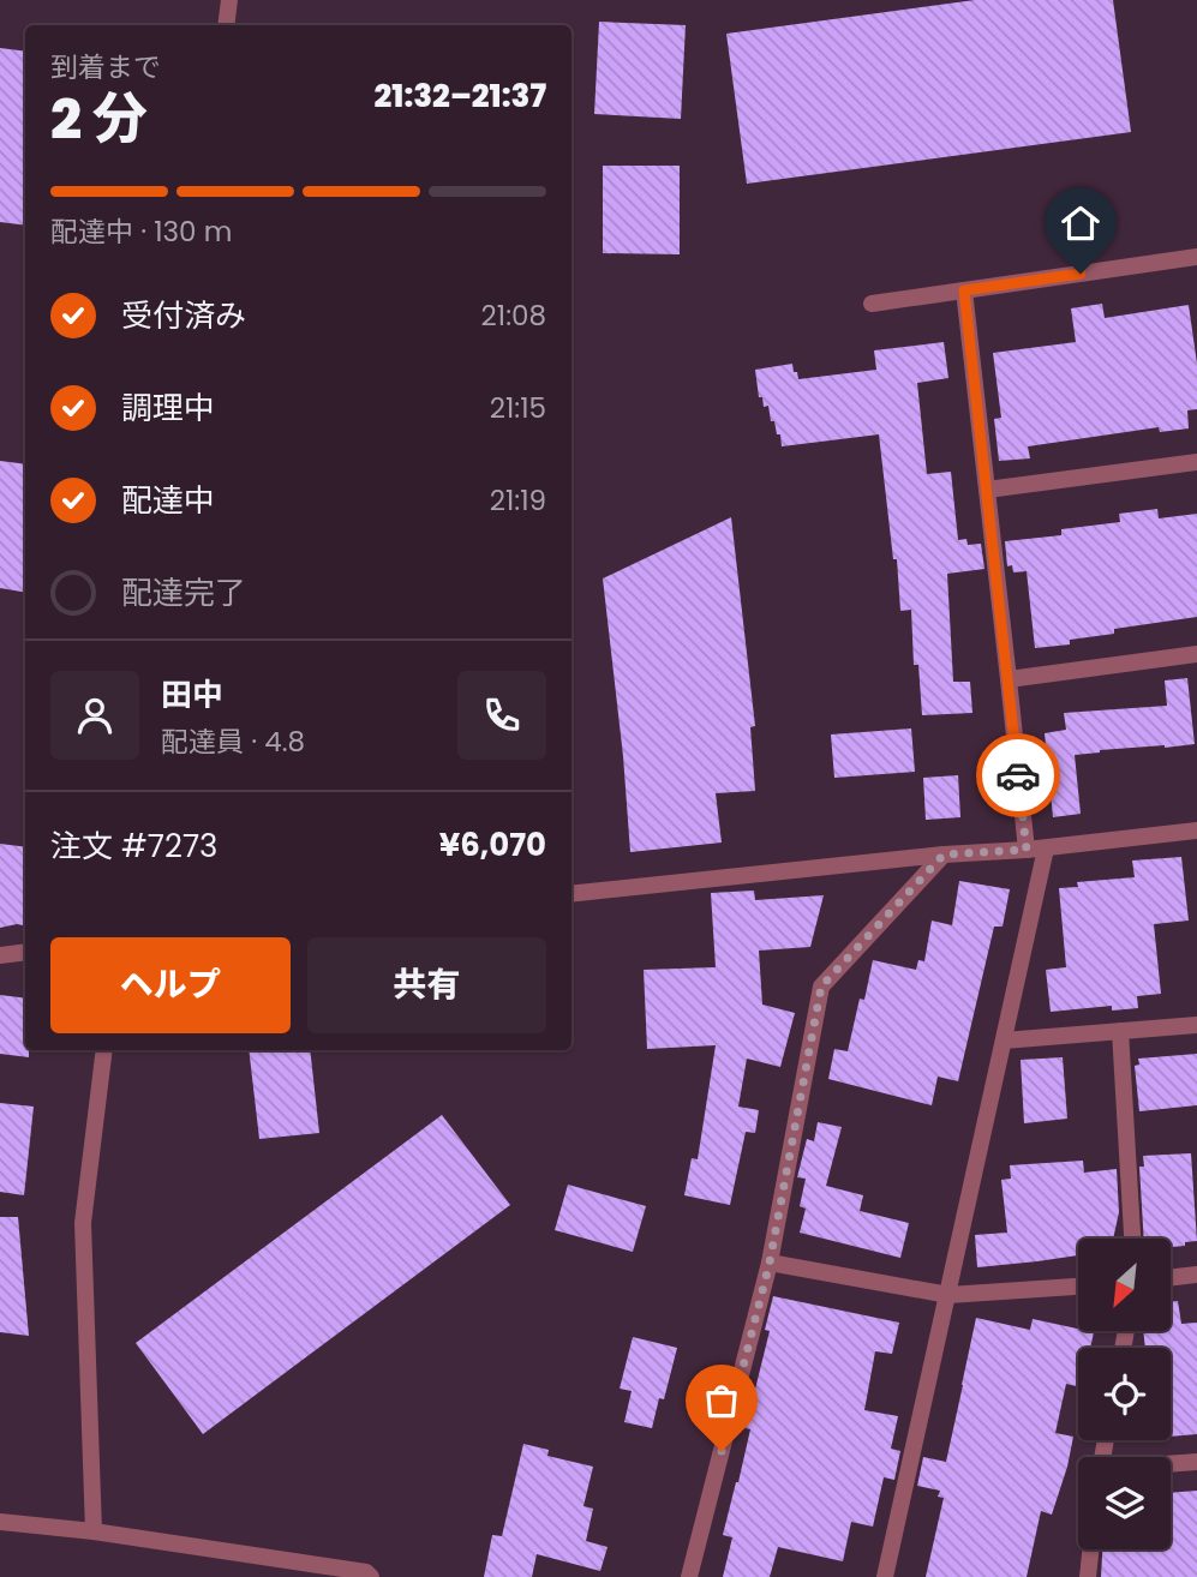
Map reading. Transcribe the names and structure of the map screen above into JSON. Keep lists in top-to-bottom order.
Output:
{
  "north": "bottom left",
  "page": {
    "heading": ["2 分", "到着まで", "21:32–21:37"],
    "panel": [
      "田中",
      "配達員 · 4.8",
      "注文 #7273",
      "¥6,070"
    ],
    "bar": "配達中 · 130 m",
    "list": [
      ["受付済み", "21:08"],
      ["調理中", "21:15"],
      ["配達中", "21:19"],
      "配達完了"
    ],
    "buttons": ["ヘルプ", "共有"]
  }
}
